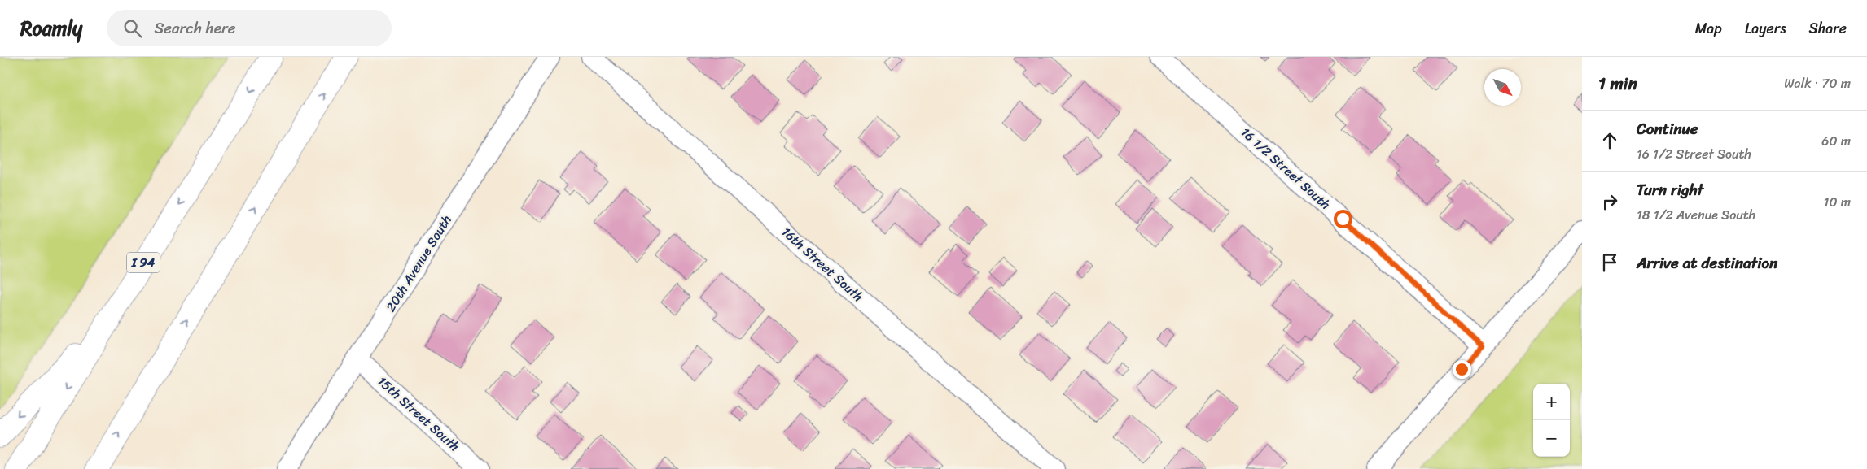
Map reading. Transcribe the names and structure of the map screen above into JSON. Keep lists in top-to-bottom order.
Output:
{
  "streets": {
    "highway": ["I 94"],
    "street": [
      "16 1/2 Street South",
      "20th Avenue South",
      "16th Street South",
      "15th Street South"
    ]
  },
  "crossings": [
    ["20th Avenue South", "15th Street South"]
  ],
  "north": "bottom right",
  "page": {
    "header": "Roamly",
    "search": "Search here",
    "nav": ["Map", "Layers", "Share"],
    "heading": ["1 min", "Walk · 70 m"],
    "list": [
      ["Continue", "16 1/2 Street South", "60 m"],
      ["Turn right", "18 1/2 Avenue South", "10 m"],
      "Arrive at destination"
    ],
    "map_buttons": ["+", "−"]
  }
}
